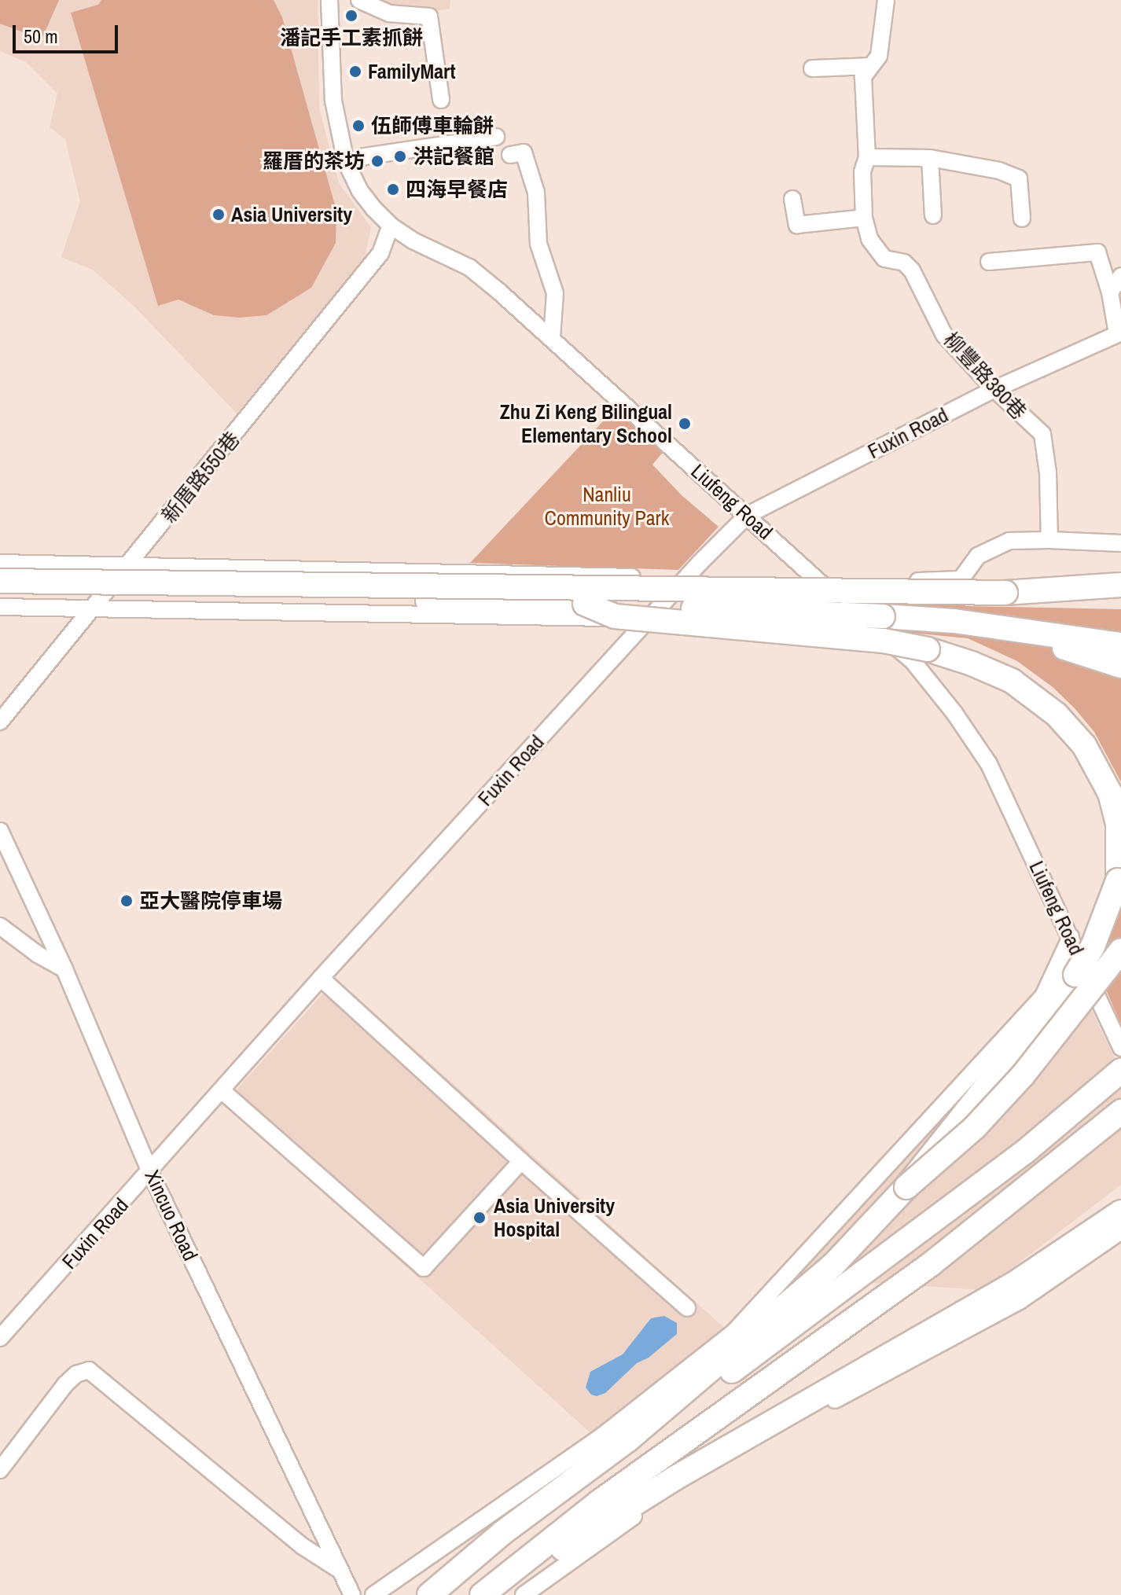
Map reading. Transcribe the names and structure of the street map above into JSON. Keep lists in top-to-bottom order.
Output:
{
  "streets": {
    "street": [
      "柳豐路380巷",
      "Fuxin Road",
      "新厝路550巷",
      "Liufeng Road",
      "Xincuo Road"
    ]
  },
  "crossings": [
    ["柳豐路380巷", "Fuxin Road"],
    ["Fuxin Road", "Liufeng Road"],
    ["Fuxin Road", "Xincuo Road"],
    ["新厝路550巷", "Liufeng Road"]
  ],
  "parks": ["Nanliu Community Park"],
  "places": [
    "潘記手工素抓餅",
    "FamilyMart",
    "伍師傅車輪餅",
    "洪記餐館",
    "羅厝的茶坊",
    "四海早餐店",
    "Asia University",
    "Zhu Zi Keng Bilingual Elementary School",
    "亞大醫院停車場",
    "Asia University Hospital"
  ],
  "scale_bar": "50 m"
}
